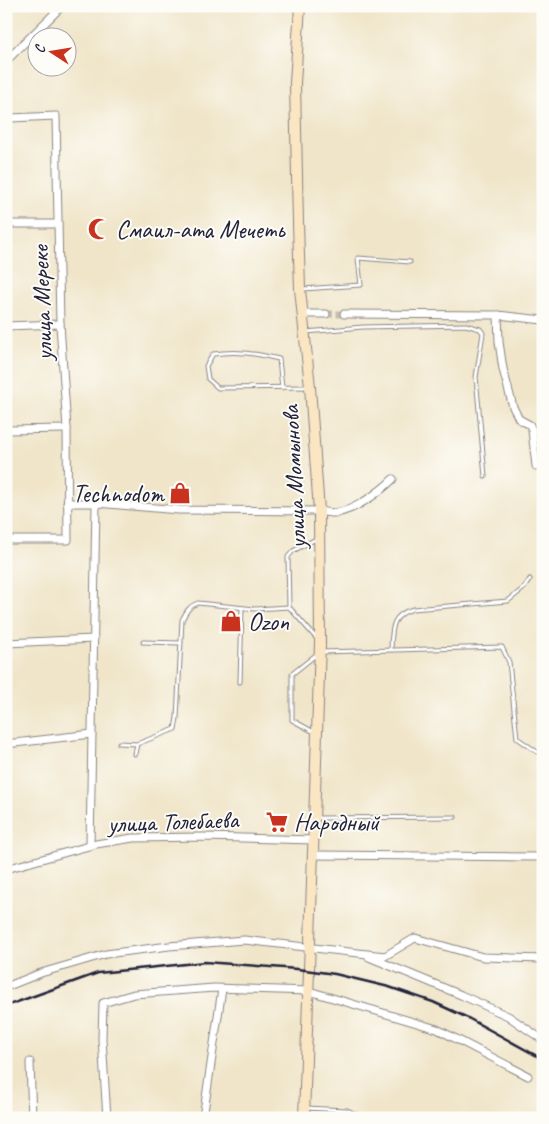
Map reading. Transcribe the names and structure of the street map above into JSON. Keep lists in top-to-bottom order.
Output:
{
  "streets": {
    "main road": ["улица Момынова"],
    "street": ["улица Мереке", "улица Толебаева"]
  },
  "crossings": [
    ["улица Момынова", "улица Толебаева"]
  ],
  "places": {
    "mosque": ["Смаил-ата Мечеть"],
    "shop": ["Technodom", "Ozon"],
    "supermarket": ["Народный"]
  },
  "north": "left"
}
